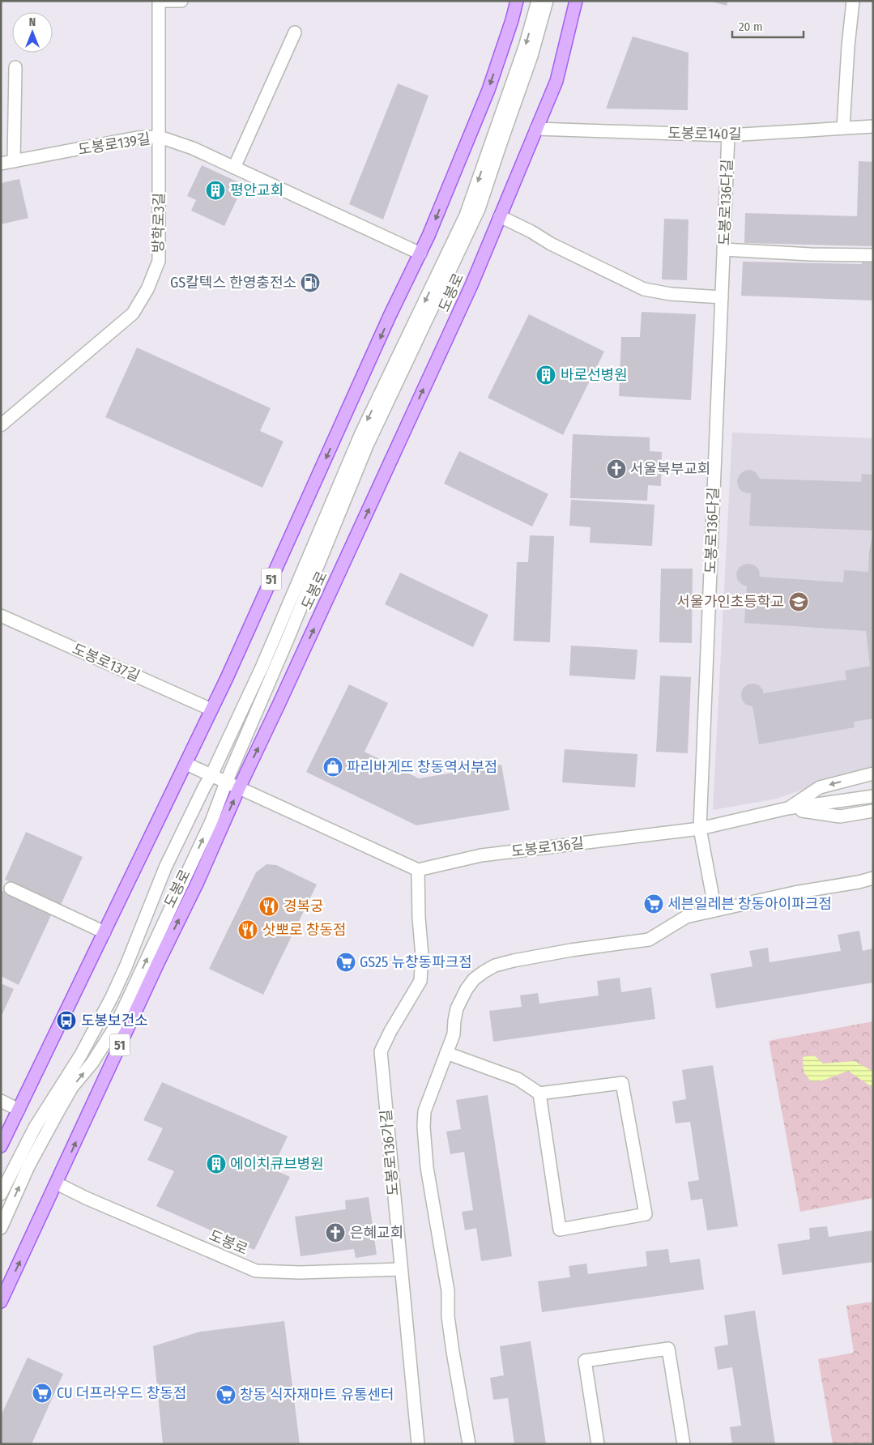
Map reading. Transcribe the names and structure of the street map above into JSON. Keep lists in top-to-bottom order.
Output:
{
  "streets": {
    "main road": ["도봉로", "51"],
    "street": [
      "도봉로140길",
      "도봉로139길",
      "도봉로136다길",
      "방학로3길",
      "도봉로137길",
      "도봉로136길",
      "도봉로136가길"
    ]
  },
  "crossings": [
    ["도봉로140길", "도봉로136다길"],
    ["도봉로140길", "도봉로"],
    ["도봉로139길", "방학로3길"],
    ["도봉로139길", "51"],
    ["도봉로136다길", "도봉로136길"],
    ["도봉로", "도봉로136가길"],
    ["51", "도봉로137길"],
    ["도봉로136길", "도봉로136가길"]
  ],
  "places": {
    "building": ["평안교회", "바로선병원", "에이치큐브병원"],
    "fuel station": ["GS칼텍스 한영충전소"],
    "church": ["서울북부교회", "은혜교회"],
    "school or university": ["서울가인초등학교"],
    "shop": ["파리바게뜨 창동역서부점"],
    "supermarket": [
      "세븐일레븐 창동아이파크점",
      "GS25 뉴창동파크점",
      "CU 더프라우드 창동점",
      "창동 식자재마트 유통센터"
    ],
    "restaurant": ["경복궁", "삿뽀로 창동점"],
    "bus stop": ["도봉보건소"]
  },
  "scale_bar": "20 m",
  "north": "top"
}
